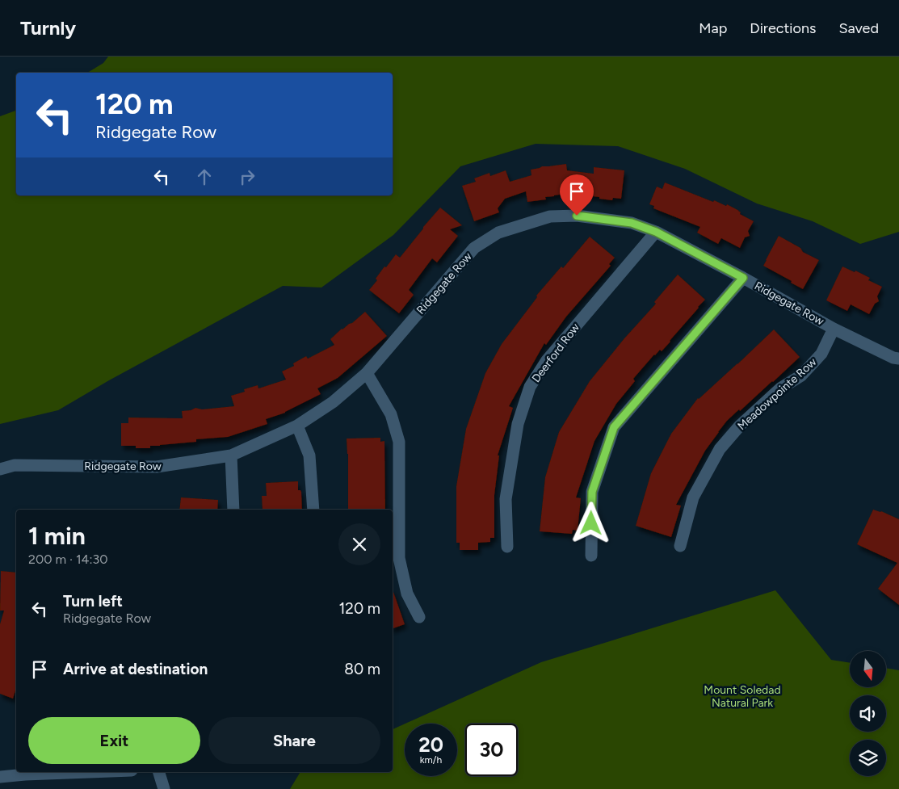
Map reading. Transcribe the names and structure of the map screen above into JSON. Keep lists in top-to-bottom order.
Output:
{
  "streets": {
    "street": ["Ridgegate Row", "Deerford Row", "Meadowpointe Row"]
  },
  "crossings": [
    ["Ridgegate Row", "Deerford Row"],
    ["Ridgegate Row", "Meadowpointe Row"]
  ],
  "parks": ["Mount Soledad Natural Park"],
  "north": "bottom",
  "page": {
    "header": "Turnly",
    "nav": ["Map", "Directions", "Saved"],
    "turn": ["120 m", "Ridgegate Row"],
    "heading": ["1 min", "200 m · 14:30"],
    "list": [
      {
        "name": "Turn left",
        "note": "Ridgegate Row",
        "value": "120 m"
      },
      {
        "name": "Arrive at destination",
        "value": "80 m"
      }
    ],
    "buttons": ["Exit", "Share"],
    "speed": "20 km/h",
    "limit": "30"
  }
}
